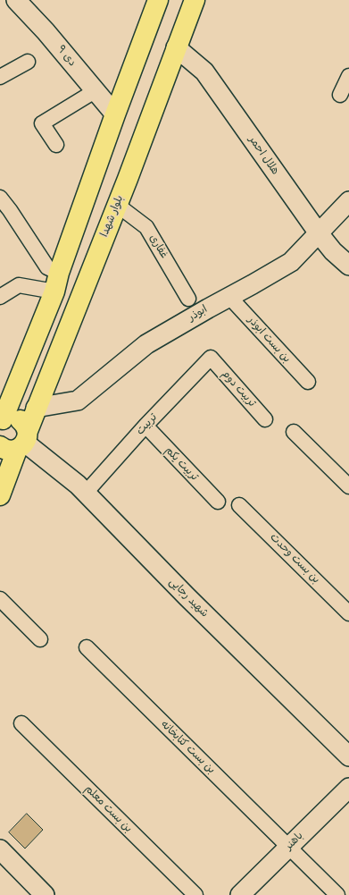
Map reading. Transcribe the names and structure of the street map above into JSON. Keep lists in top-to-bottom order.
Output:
{
  "streets": {
    "main road": ["بلوار شهدا"],
    "street": [
      "۹ دی",
      "هلال احمر",
      "غفاری",
      "ابوذر",
      "بن بست ابوذر",
      "تربیت دوم",
      "تربیت",
      "تربیت یکم",
      "بن بست وحدت",
      "شهید رجایی",
      "بن بست کتابخانه",
      "بن بست معلم",
      "باهنر"
    ]
  },
  "crossings": [
    ["هلال احمر", "بلوار شهدا"],
    ["هلال احمر", "ابوذر"],
    ["بلوار شهدا", "غفاری"],
    ["بلوار شهدا", "ابوذر"],
    ["بلوار شهدا", "شهید رجایی"],
    ["ابوذر", "بن بست ابوذر"],
    ["تربیت دوم", "تربیت"],
    ["تربیت", "تربیت یکم"],
    ["تربیت", "شهید رجایی"],
    ["بن بست کتابخانه", "باهنر"]
  ]
}
